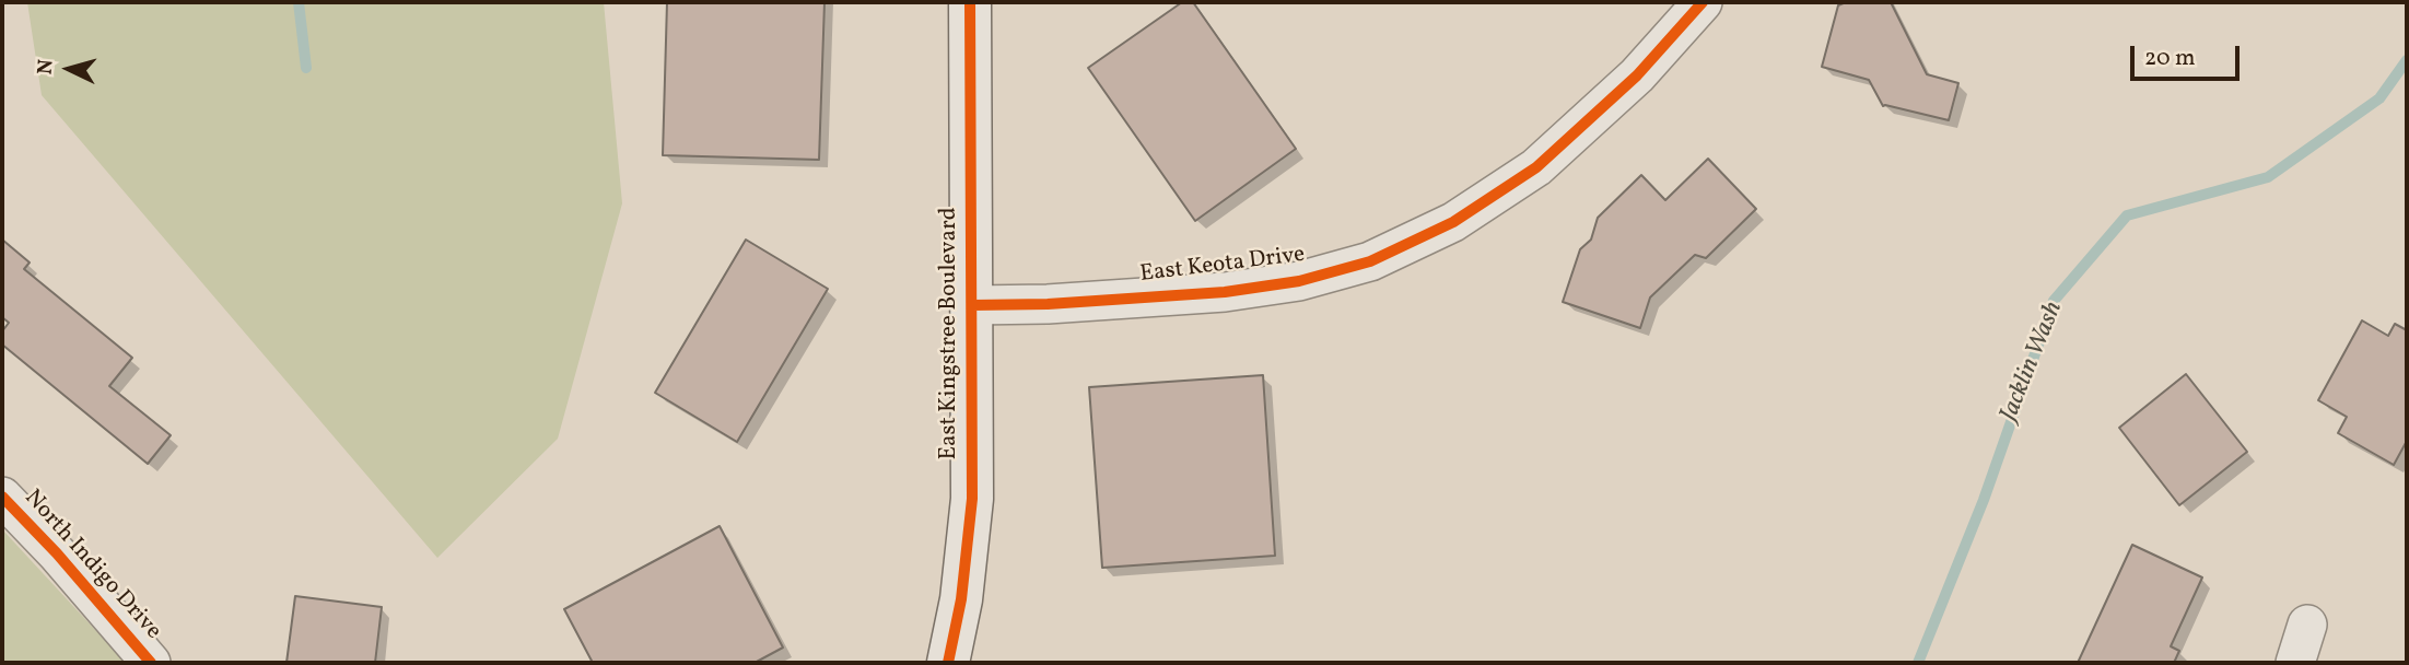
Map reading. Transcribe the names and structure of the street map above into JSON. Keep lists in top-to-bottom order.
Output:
{
  "streets": {
    "street": ["East Keota Drive", "East Kingstree Boulevard", "North Indigo Drive"]
  },
  "crossings": [
    ["East Keota Drive", "East Kingstree Boulevard"]
  ],
  "water": ["Jacklin Wash"],
  "scale_bar": "20 m",
  "north": "left"
}
